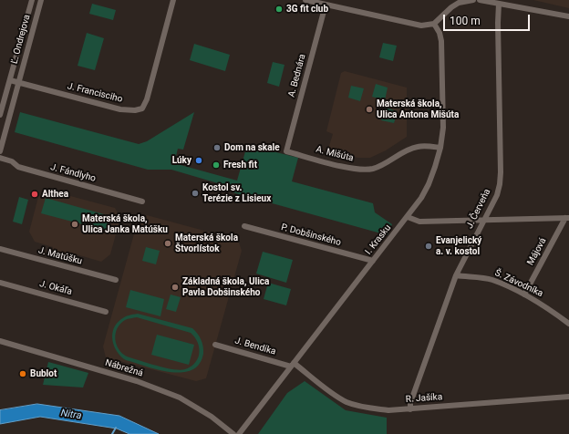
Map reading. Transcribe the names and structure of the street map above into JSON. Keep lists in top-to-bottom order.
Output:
{
  "streets": {
    "street": [
      "Ľ. Ondrejova",
      "A. Bednára",
      "J. Francisciho",
      "A. Mišúta",
      "J. Fándlyho",
      "J. Červeňa",
      "P. Dobšinského",
      "I. Krasku",
      "Májová",
      "J. Matúšku",
      "Š. Závodníka",
      "J. Okáľa",
      "J. Bendíka",
      "Nábrežná",
      "R. Jašíka"
    ]
  },
  "crossings": [
    ["Ľ. Ondrejova", "J. Francisciho"],
    ["A. Bednára", "A. Mišúta"],
    ["A. Mišúta", "I. Krasku"],
    ["J. Červeňa", "Š. Závodníka"],
    ["J. Červeňa", "R. Jašíka"],
    ["P. Dobšinského", "I. Krasku"],
    ["I. Krasku", "J. Bendíka"],
    ["I. Krasku", "R. Jašíka"],
    ["Májová", "Š. Závodníka"],
    ["J. Bendíka", "R. Jašíka"]
  ],
  "water": ["Nitra"],
  "places": [
    "3G fit club",
    "Materská škola, Ulica Antona Mišúta",
    "Dom na skale",
    "Lúky",
    "Fresh fit",
    "Kostol sv. Terézie z Lisieux",
    "Althea",
    "Materská škola, Ulica Janka Matúšku",
    "Materská škola Štvorlístok",
    "Evanjelický a. v. kostol",
    "Základná škola, Ulica Pavla Dobšinského",
    "Bublot"
  ],
  "scale_bar": "100 m"
}
